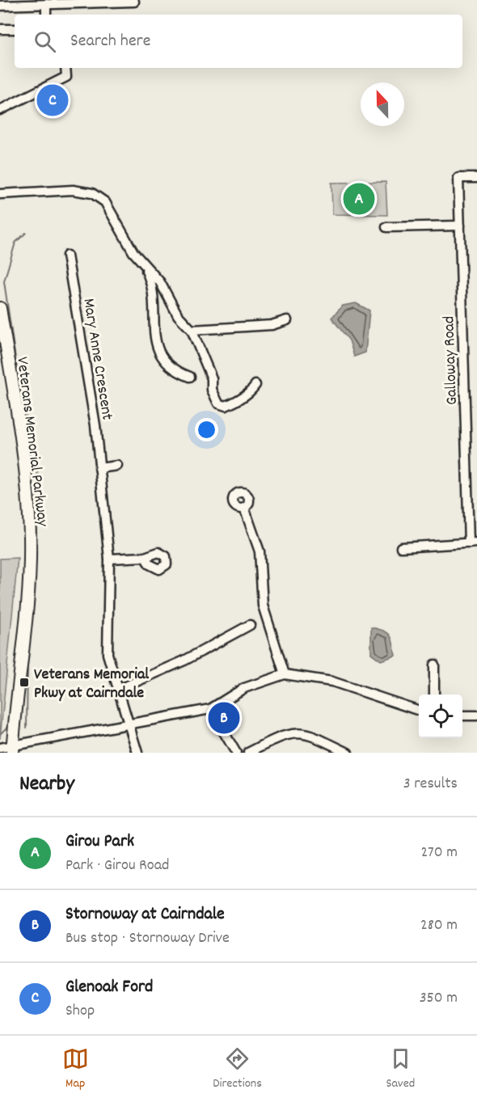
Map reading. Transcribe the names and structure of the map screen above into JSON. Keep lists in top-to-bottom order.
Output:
{
  "streets": {
    "main road": ["Veterans Memorial Parkway"],
    "street": ["Mary Anne Crescent", "Galloway Road"]
  },
  "places": {
    "transit": ["Veterans Memorial Pkwy at Cairndale"]
  },
  "north": "top",
  "page": {
    "search": "Search here",
    "pins": ["C", "A", "B"],
    "heading": ["Nearby", "3 results"],
    "list": [
      {
        "mark": "A",
        "name": "Girou Park",
        "note": "Park · Girou Road",
        "value": "270 m"
      },
      {
        "mark": "B",
        "name": "Stornoway at Cairndale",
        "note": "Bus stop · Stornoway Drive",
        "value": "280 m"
      },
      {
        "mark": "C",
        "name": "Glenoak Ford",
        "note": "Shop",
        "value": "350 m"
      }
    ],
    "nav": ["Map", "Directions", "Saved"]
  }
}
